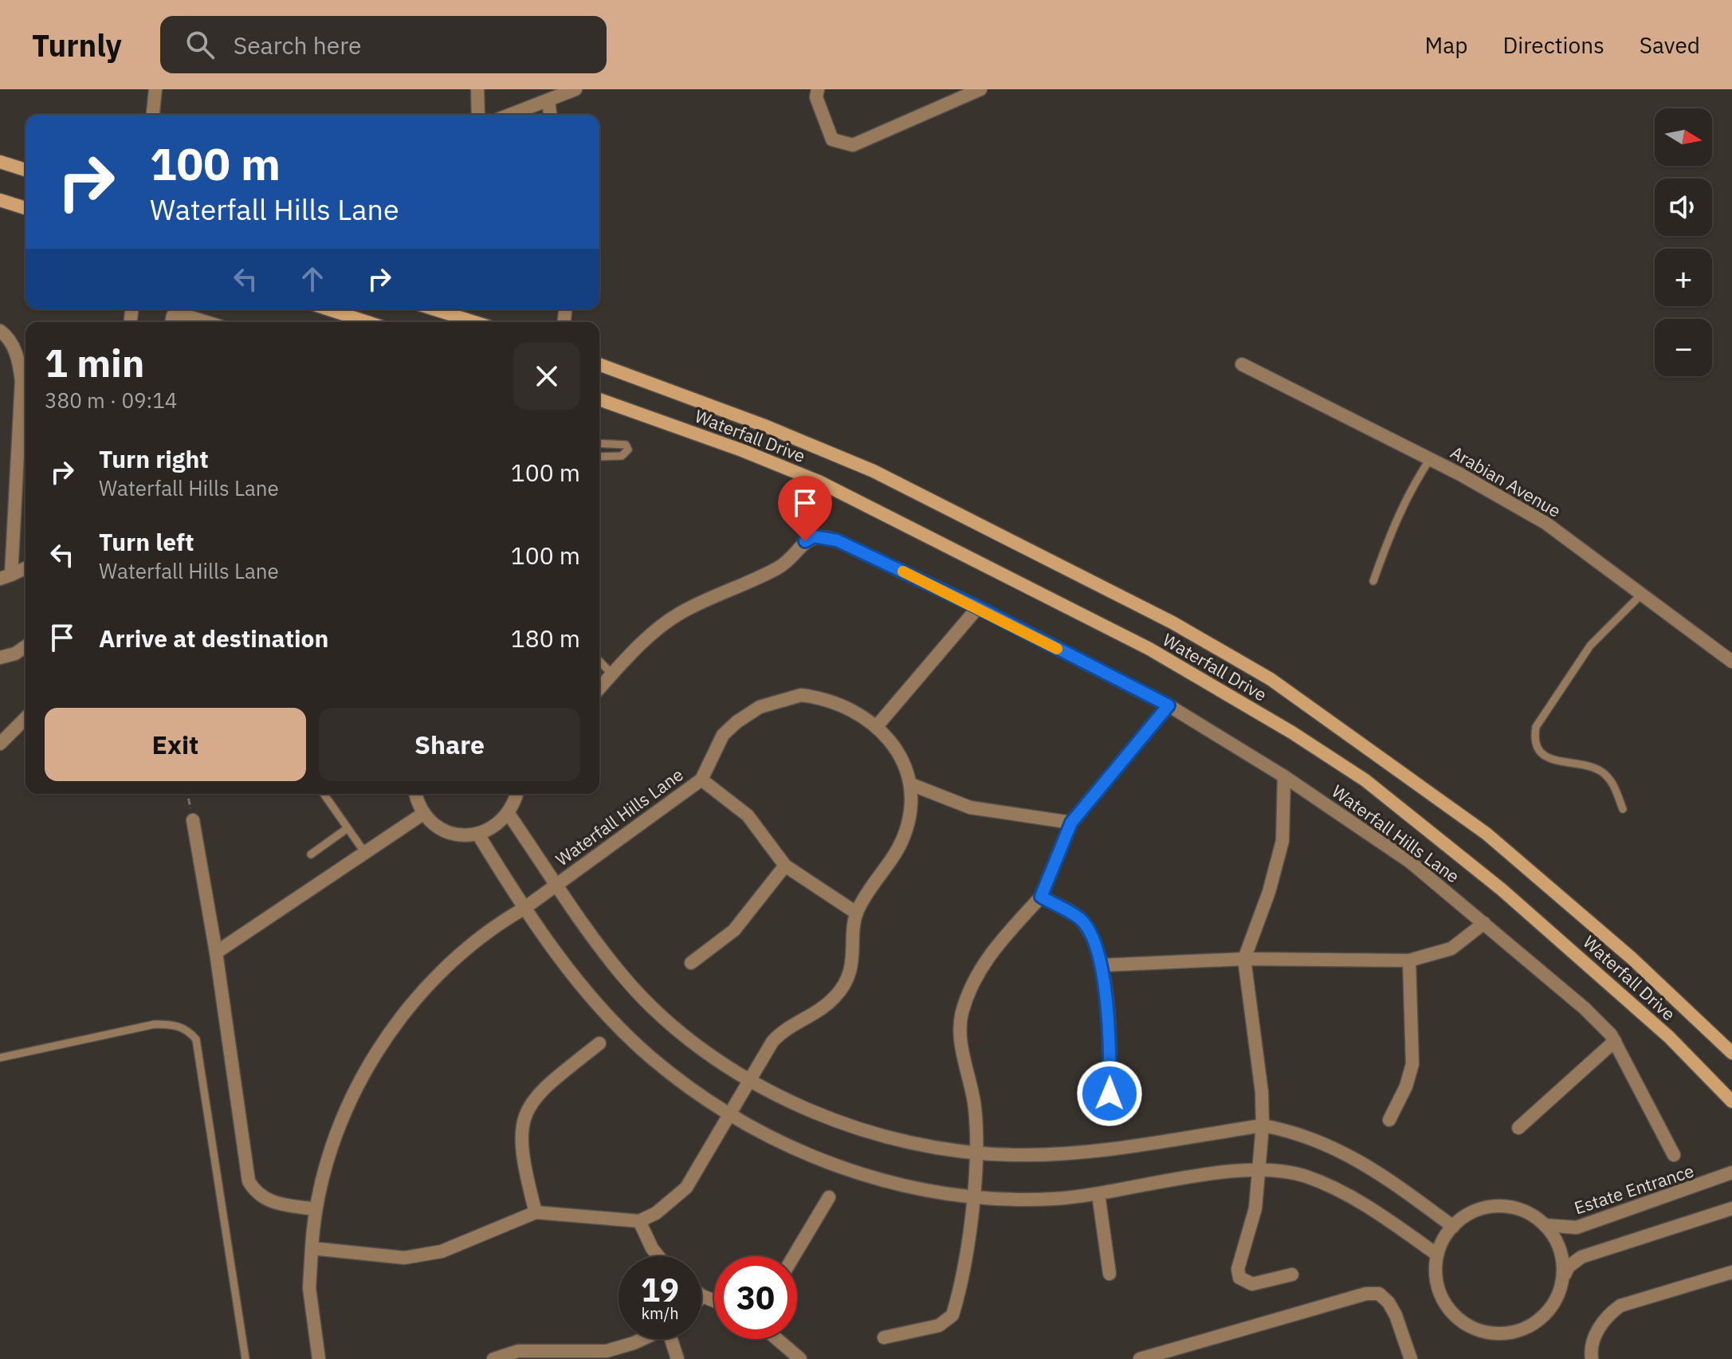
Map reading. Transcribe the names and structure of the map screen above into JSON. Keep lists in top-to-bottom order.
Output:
{
  "streets": {
    "main road": ["Waterfall Drive"],
    "street": ["Arabian Avenue", "Waterfall Hills Lane", "Estate Entrance"]
  },
  "crossings": [
    ["Waterfall Hills Lane", "Estate Entrance"]
  ],
  "north": "right",
  "page": {
    "header": "Turnly",
    "search": "Search here",
    "nav": ["Map", "Directions", "Saved"],
    "map_buttons": ["+", "−"],
    "turn": ["100 m", "Waterfall Hills Lane"],
    "heading": ["1 min", "380 m · 09:14"],
    "list": [
      {
        "name": "Turn right",
        "note": "Waterfall Hills Lane",
        "value": "100 m"
      },
      {
        "name": "Turn left",
        "note": "Waterfall Hills Lane",
        "value": "100 m"
      },
      {
        "name": "Arrive at destination",
        "value": "180 m"
      }
    ],
    "buttons": ["Exit", "Share"],
    "speed": "19 km/h",
    "limit": "30"
  }
}
